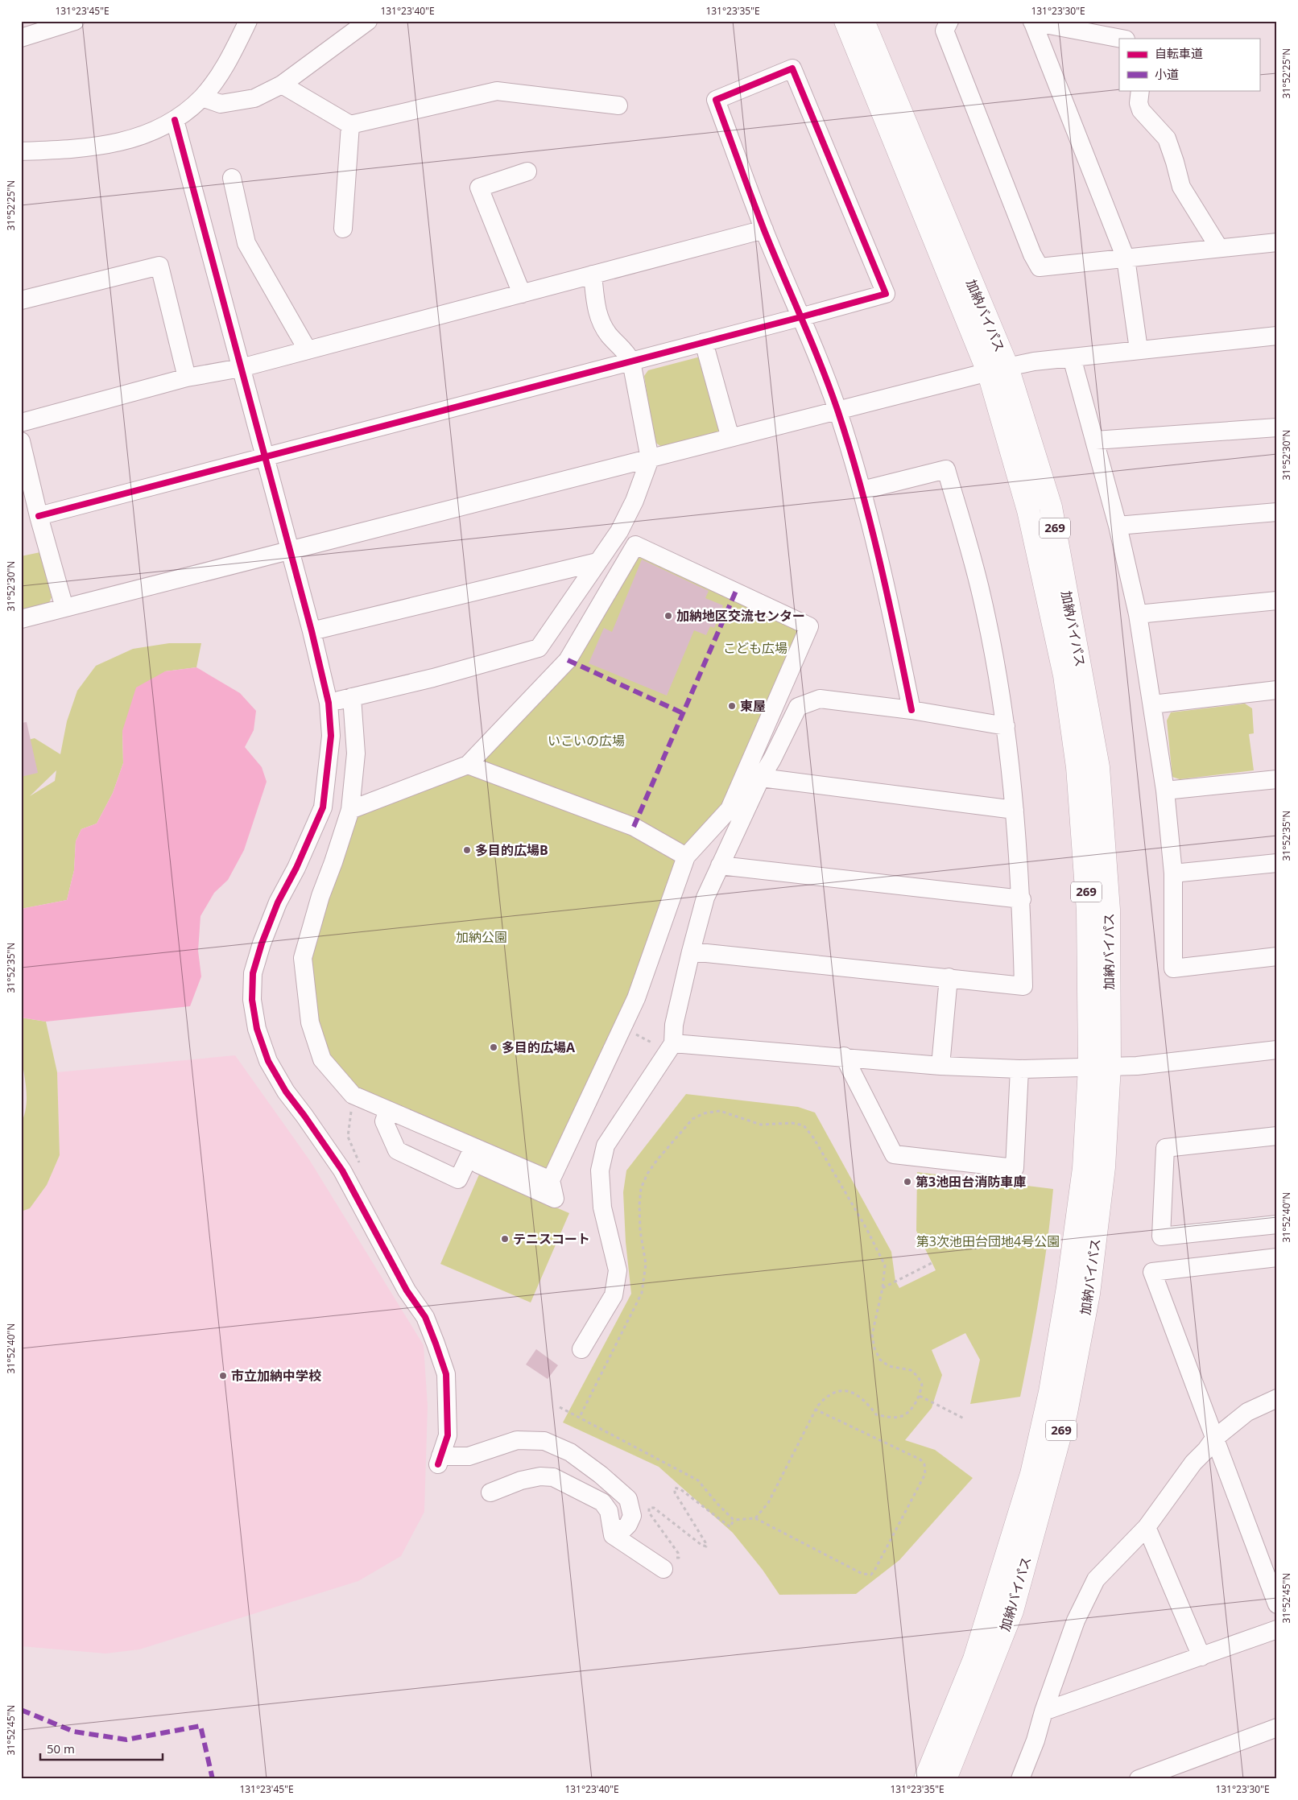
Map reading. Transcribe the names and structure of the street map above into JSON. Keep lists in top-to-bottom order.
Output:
{
  "streets": {
    "highway": ["加納バイパス", "269"]
  },
  "parks": [
    "こども広場",
    "いこいの広場",
    "加納公園",
    "第3次池田台団地4号公園"
  ],
  "places": [
    "加納地区交流センター",
    "東屋",
    "多目的広場B",
    "多目的広場A",
    "第3池田台消防車庫",
    "テニスコート",
    "市立加納中学校"
  ],
  "legend": ["自転車道", "小道"],
  "scale_bar": "50 m",
  "coordinates": [
    "131°23'45\"E",
    "131°23'40\"E",
    "131°23'35\"E",
    "131°23'30\"E",
    "31°52'25\"N",
    "31°52'30\"N",
    "31°52'35\"N",
    "31°52'40\"N",
    "31°52'45\"N"
  ]
}
